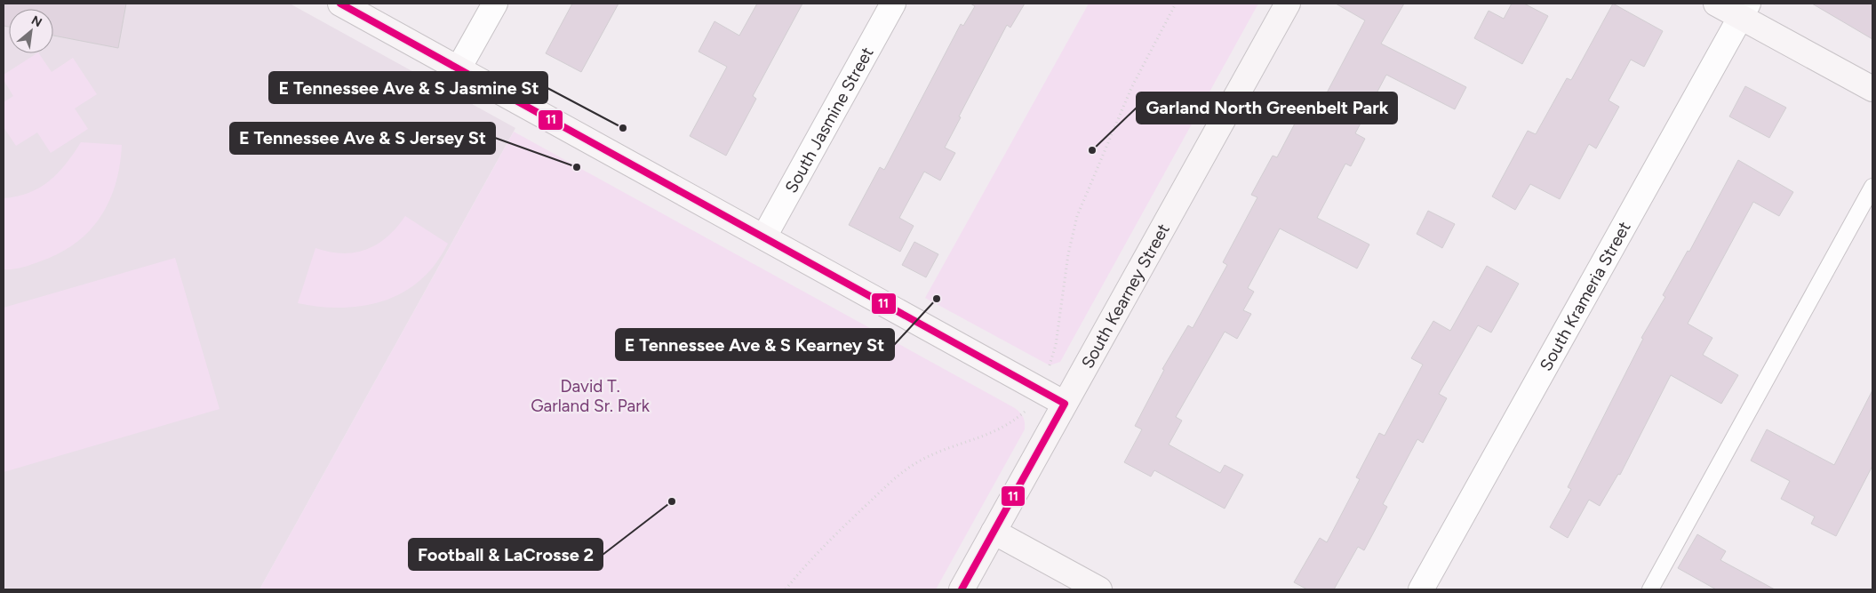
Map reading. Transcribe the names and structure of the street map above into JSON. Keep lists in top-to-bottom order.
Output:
{
  "streets": {
    "street": ["South Jasmine Street", "South Kearney Street", "South Krameria Street"]
  },
  "parks": ["David T. Garland Sr. Park"],
  "places": [
    "E Tennessee Ave & S Jasmine St",
    "Garland North Greenbelt Park",
    "E Tennessee Ave & S Jersey St",
    "E Tennessee Ave & S Kearney St",
    "Football & LaCrosse 2"
  ],
  "lines": ["transit line 11"],
  "north": "top right"
}
